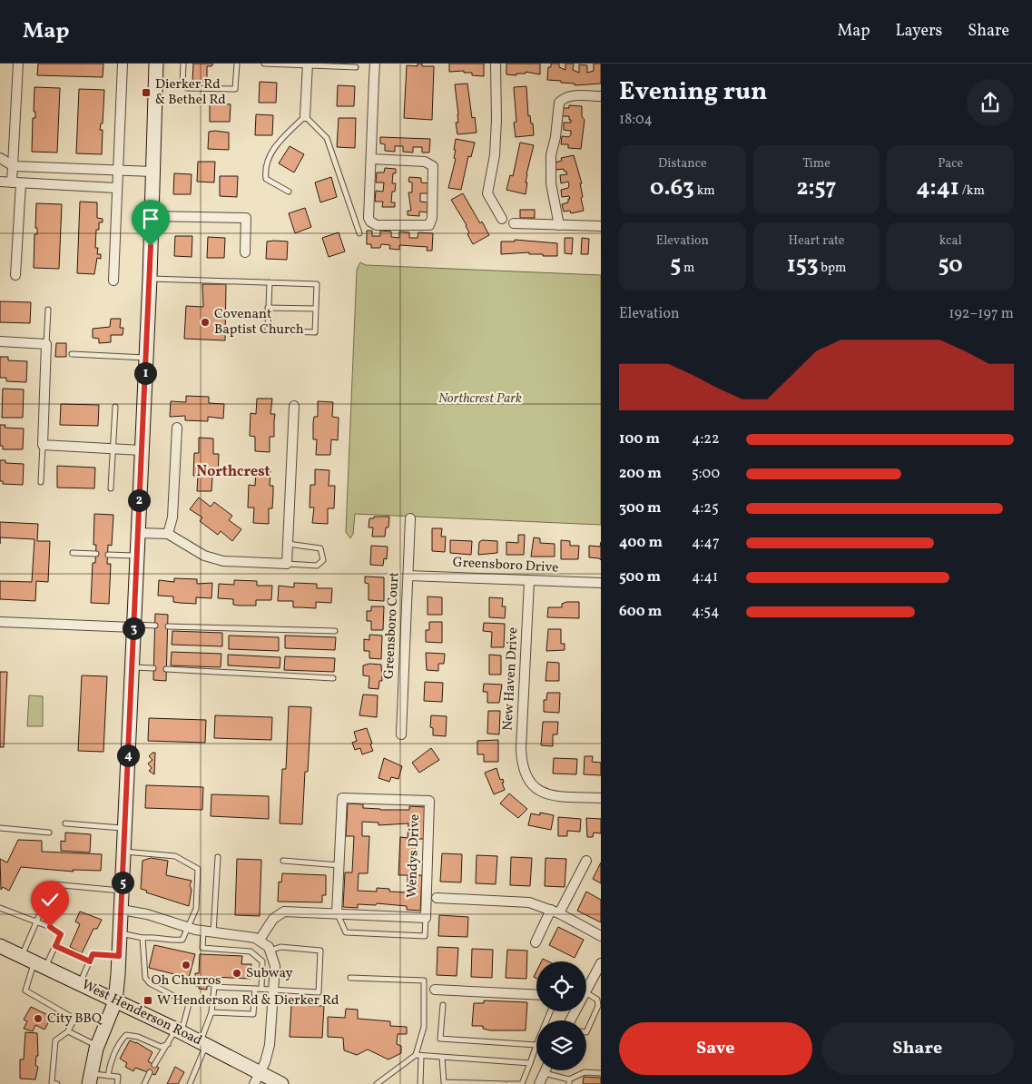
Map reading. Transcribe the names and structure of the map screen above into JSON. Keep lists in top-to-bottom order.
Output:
{
  "streets": {
    "street": [
      "Greensboro Drive",
      "Greensboro Court",
      "New Haven Drive",
      "Wendys Drive",
      "West Henderson Road"
    ]
  },
  "crossings": [
    ["Greensboro Drive", "Greensboro Court"],
    ["Greensboro Drive", "New Haven Drive"]
  ],
  "districts": ["Northcrest"],
  "parks": ["Northcrest Park"],
  "places": {
    "transit": ["Dierker Rd & Bethel Rd", "W Henderson Rd & Dierker Rd"],
    "other": [
      "Covenant Baptist Church",
      "Oh Churros",
      "Subway",
      "City BBQ"
    ]
  },
  "page": {
    "header": "Map",
    "nav": ["Map", "Layers", "Share"],
    "heading": ["Evening run", "18:04"],
    "stats": [
      ["Distance", "0.63 km"],
      ["Time", "2:57"],
      ["Pace", "4:41 /km"],
      ["Elevation", "5 m"],
      ["Heart rate", "153 bpm"],
      ["kcal", "50"]
    ],
    "chart": ["Elevation", "192–197 m"],
    "pins": [
      "1",
      "2",
      "3",
      "4",
      "5"
    ],
    "list": [
      {
        "name": "100 m",
        "note": "4:22"
      },
      {
        "name": "200 m",
        "note": "5:00"
      },
      {
        "name": "300 m",
        "note": "4:25"
      },
      {
        "name": "400 m",
        "note": "4:47"
      },
      {
        "name": "500 m",
        "note": "4:41"
      },
      {
        "name": "600 m",
        "note": "4:54"
      }
    ],
    "buttons": ["Save", "Share"]
  }
}
